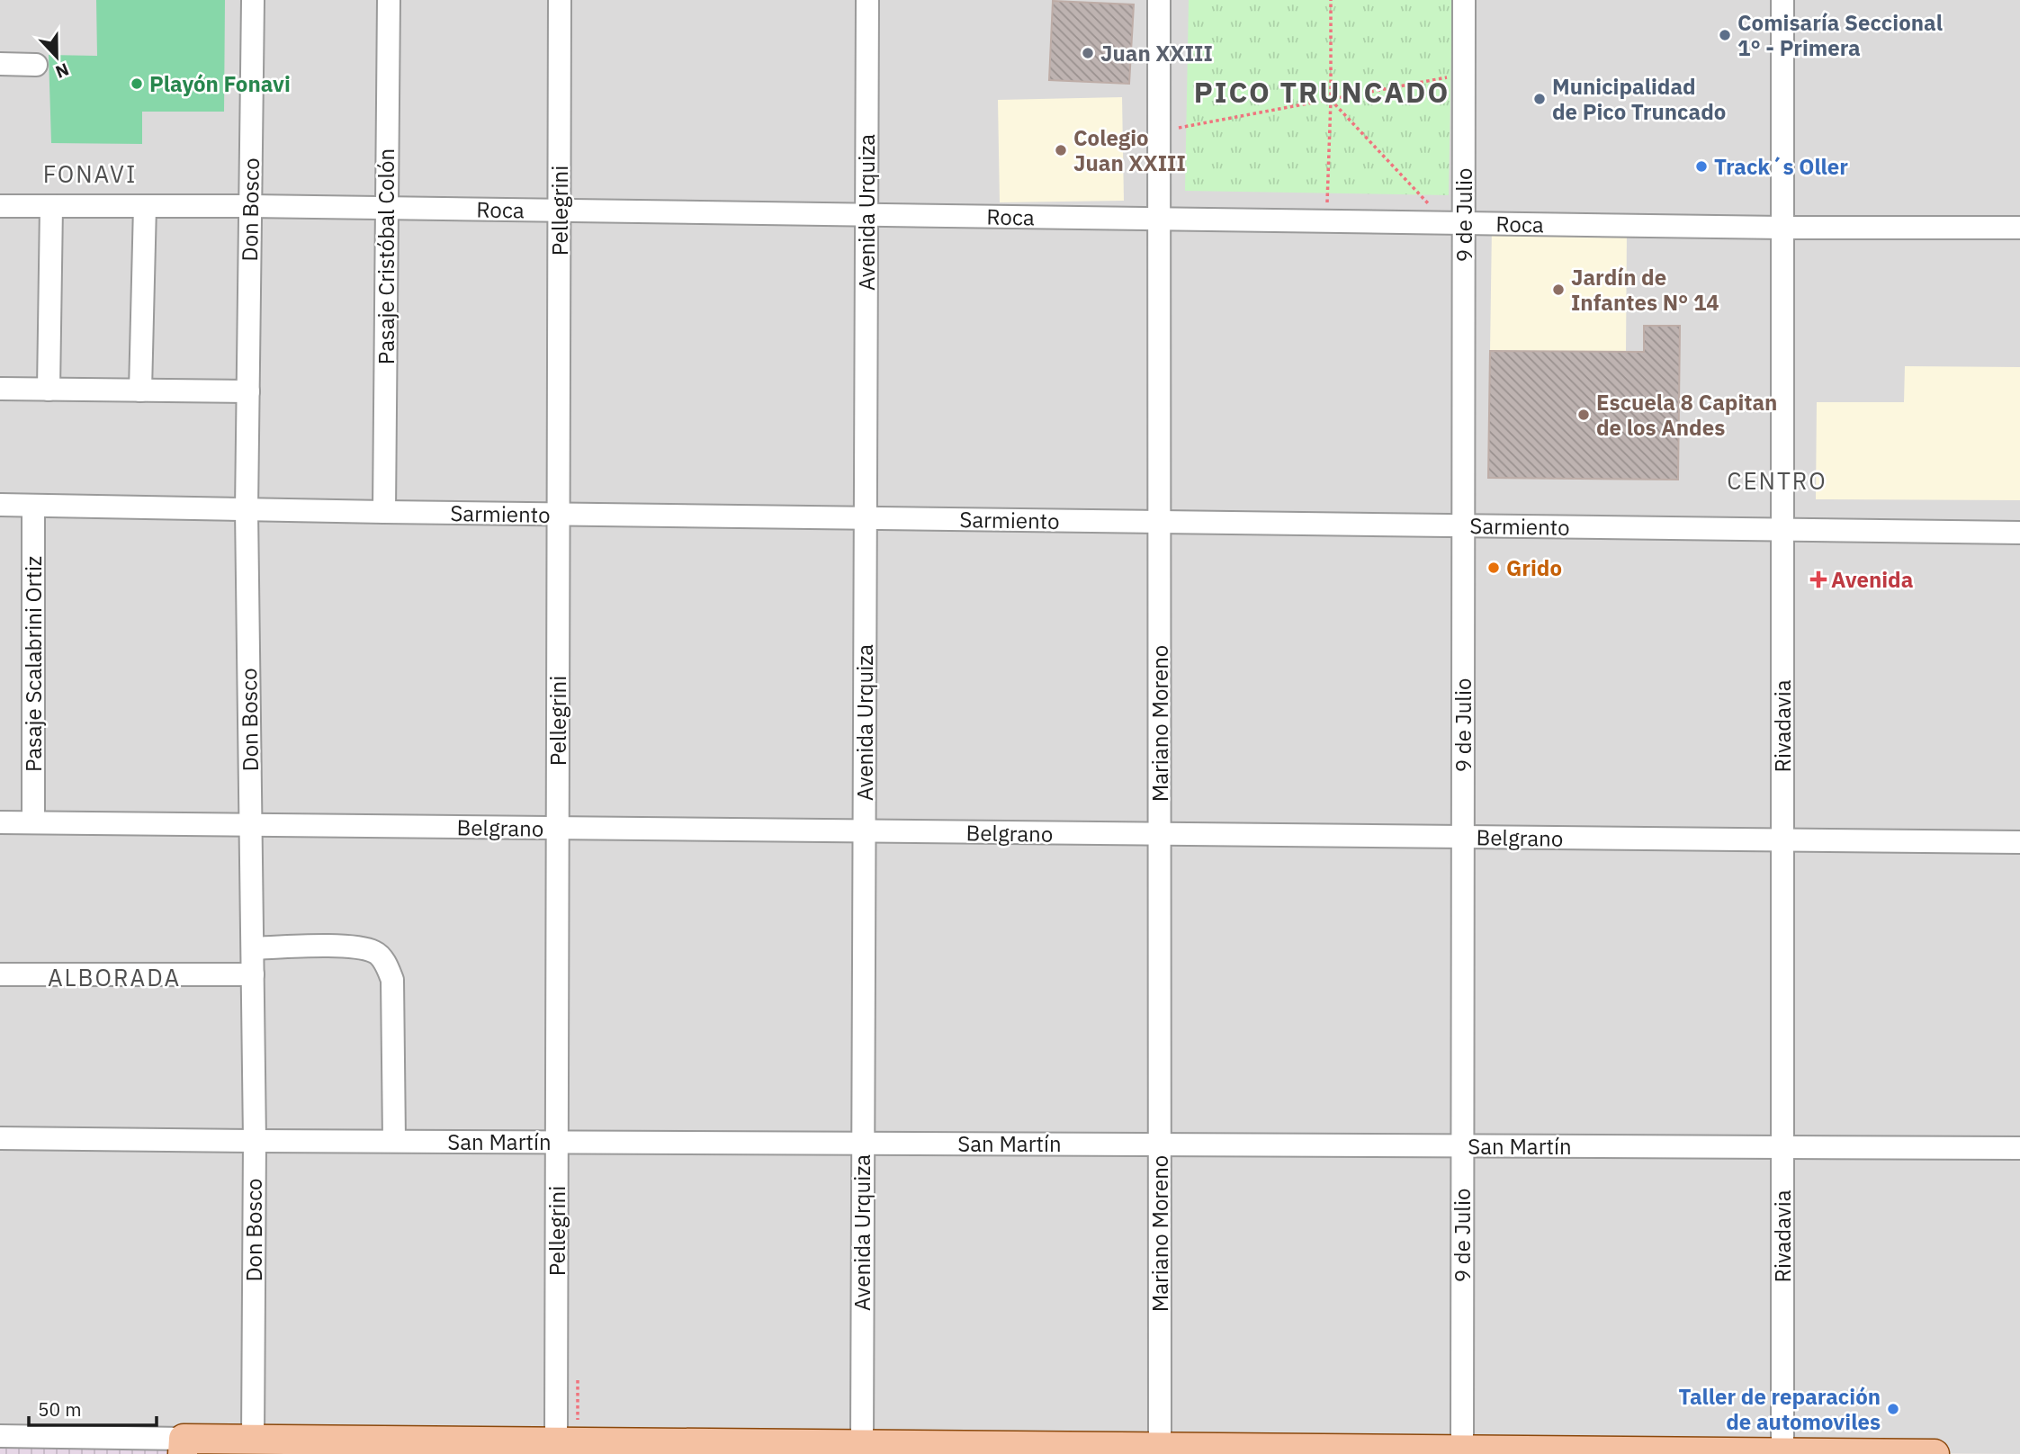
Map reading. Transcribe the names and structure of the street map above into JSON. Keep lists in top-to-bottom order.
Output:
{
  "streets": {
    "street": [
      "Don Bosco",
      "Roca",
      "Pellegrini",
      "Avenida Urquiza",
      "9 de Julio",
      "Pasaje Cristóbal Colón",
      "Sarmiento",
      "Pasaje Scalabrini Ortiz",
      "Mariano Moreno",
      "Rivadavia",
      "Belgrano",
      "San Martín"
    ]
  },
  "crossings": [
    ["Don Bosco", "Roca"],
    ["Don Bosco", "Sarmiento"],
    ["Don Bosco", "Belgrano"],
    ["Don Bosco", "San Martín"],
    ["Roca", "Pellegrini"],
    ["Roca", "Avenida Urquiza"],
    ["Roca", "9 de Julio"],
    ["Roca", "Pasaje Cristóbal Colón"],
    ["Roca", "Mariano Moreno"],
    ["Roca", "Rivadavia"],
    ["Pellegrini", "Sarmiento"],
    ["Pellegrini", "Belgrano"],
    ["Pellegrini", "San Martín"],
    ["Avenida Urquiza", "Sarmiento"],
    ["Avenida Urquiza", "Belgrano"],
    ["Avenida Urquiza", "San Martín"],
    ["9 de Julio", "Sarmiento"],
    ["9 de Julio", "Belgrano"],
    ["9 de Julio", "San Martín"],
    ["Pasaje Cristóbal Colón", "Sarmiento"],
    ["Sarmiento", "Pasaje Scalabrini Ortiz"],
    ["Sarmiento", "Mariano Moreno"],
    ["Sarmiento", "Rivadavia"],
    ["Pasaje Scalabrini Ortiz", "Belgrano"],
    ["Mariano Moreno", "Belgrano"],
    ["Mariano Moreno", "San Martín"],
    ["Rivadavia", "Belgrano"],
    ["Rivadavia", "San Martín"]
  ],
  "districts": [
    "PICO TRUNCADO",
    "FONAVI",
    "CENTRO",
    "ALBORADA"
  ],
  "places": {
    "other": [
      "Comisaría Seccional 1° - Primera",
      "Juan XXIII",
      "Playón Fonavi",
      "Municipalidad de Pico Truncado",
      "Colegio Juan XXIII",
      "Track´s Oller",
      "Jardín de Infantes N° 14",
      "Escuela 8 Capitan de los Andes",
      "Grido",
      "Taller de reparación de automoviles"
    ],
    "health": ["Avenida"]
  },
  "scale_bar": "50 m",
  "north": "bottom"
}
